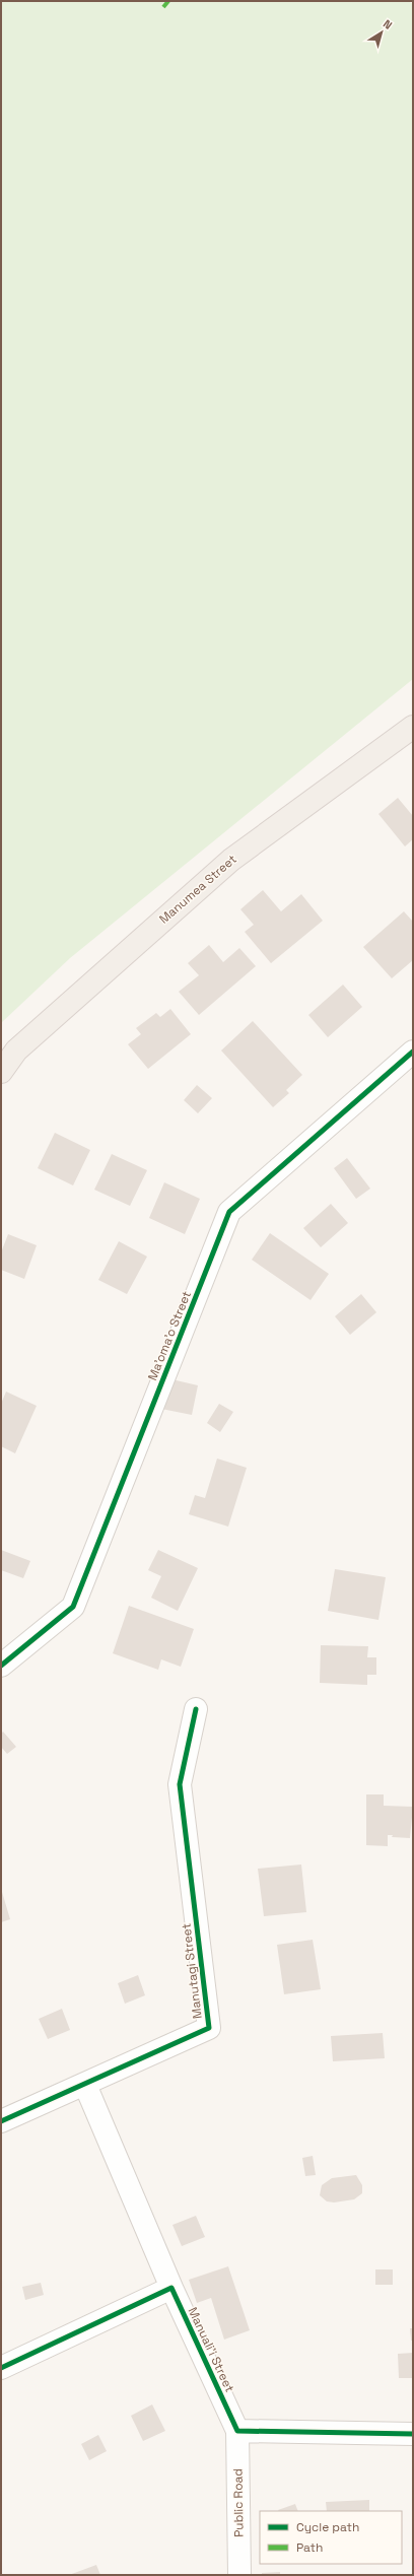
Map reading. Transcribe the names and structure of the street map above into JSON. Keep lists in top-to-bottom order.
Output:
{
  "streets": {
    "main road": ["Manumea Street"],
    "street": [
      "Ma'oma'o Street",
      "Manutagi Street",
      "Manuali'i Street",
      "Public Road"
    ]
  },
  "crossings": [
    ["Manutagi Street", "Manuali'i Street"],
    ["Manuali'i Street", "Public Road"]
  ],
  "legend": ["Cycle path", "Path"],
  "north": "top right"
}
